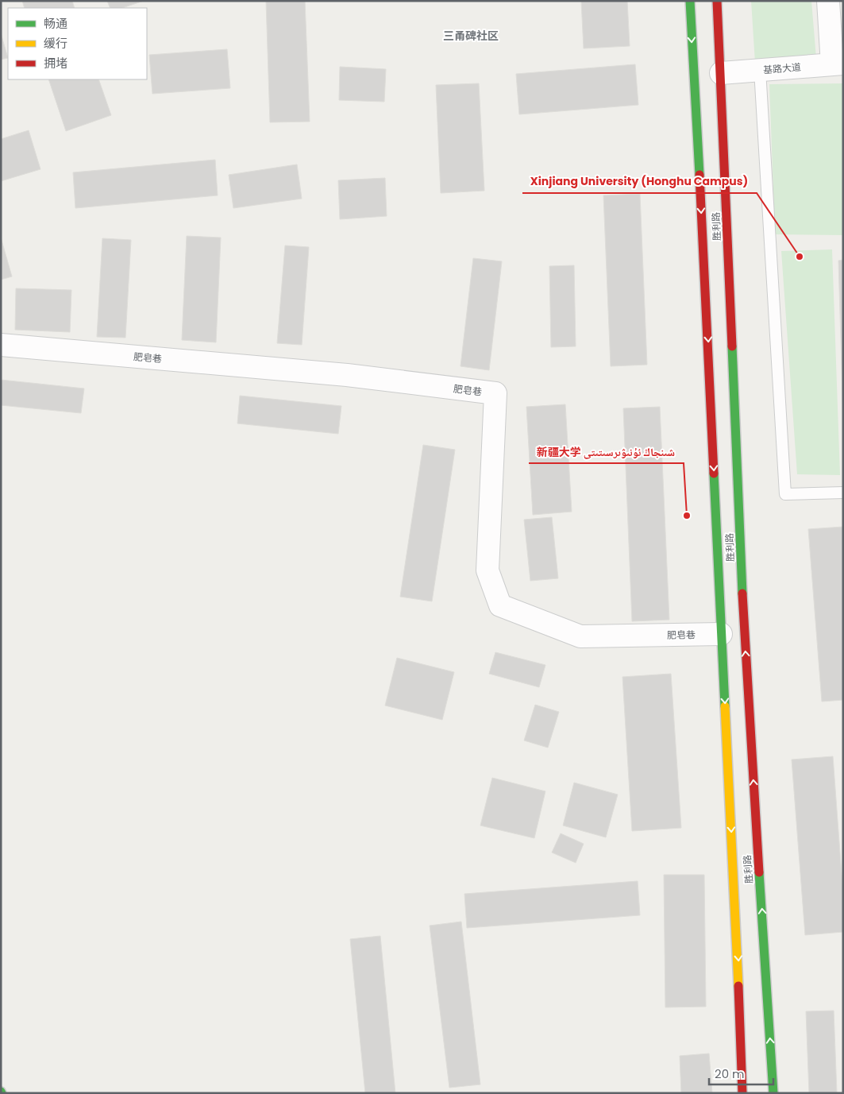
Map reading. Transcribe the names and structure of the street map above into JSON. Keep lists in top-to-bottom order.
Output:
{
  "streets": {
    "main road": ["胜利路"],
    "street": ["基路大道", "肥皂巷"]
  },
  "crossings": [
    ["基路大道", "胜利路"],
    ["胜利路", "肥皂巷"]
  ],
  "districts": ["三甬碑社区"],
  "places": ["Xinjiang University (Honghu Campus)", "新疆大学 شىنجاڭ ئۇنىۋىرسىتىتى"],
  "legend": ["畅通", "缓行", "拥堵"],
  "scale_bar": "20 m"
}
